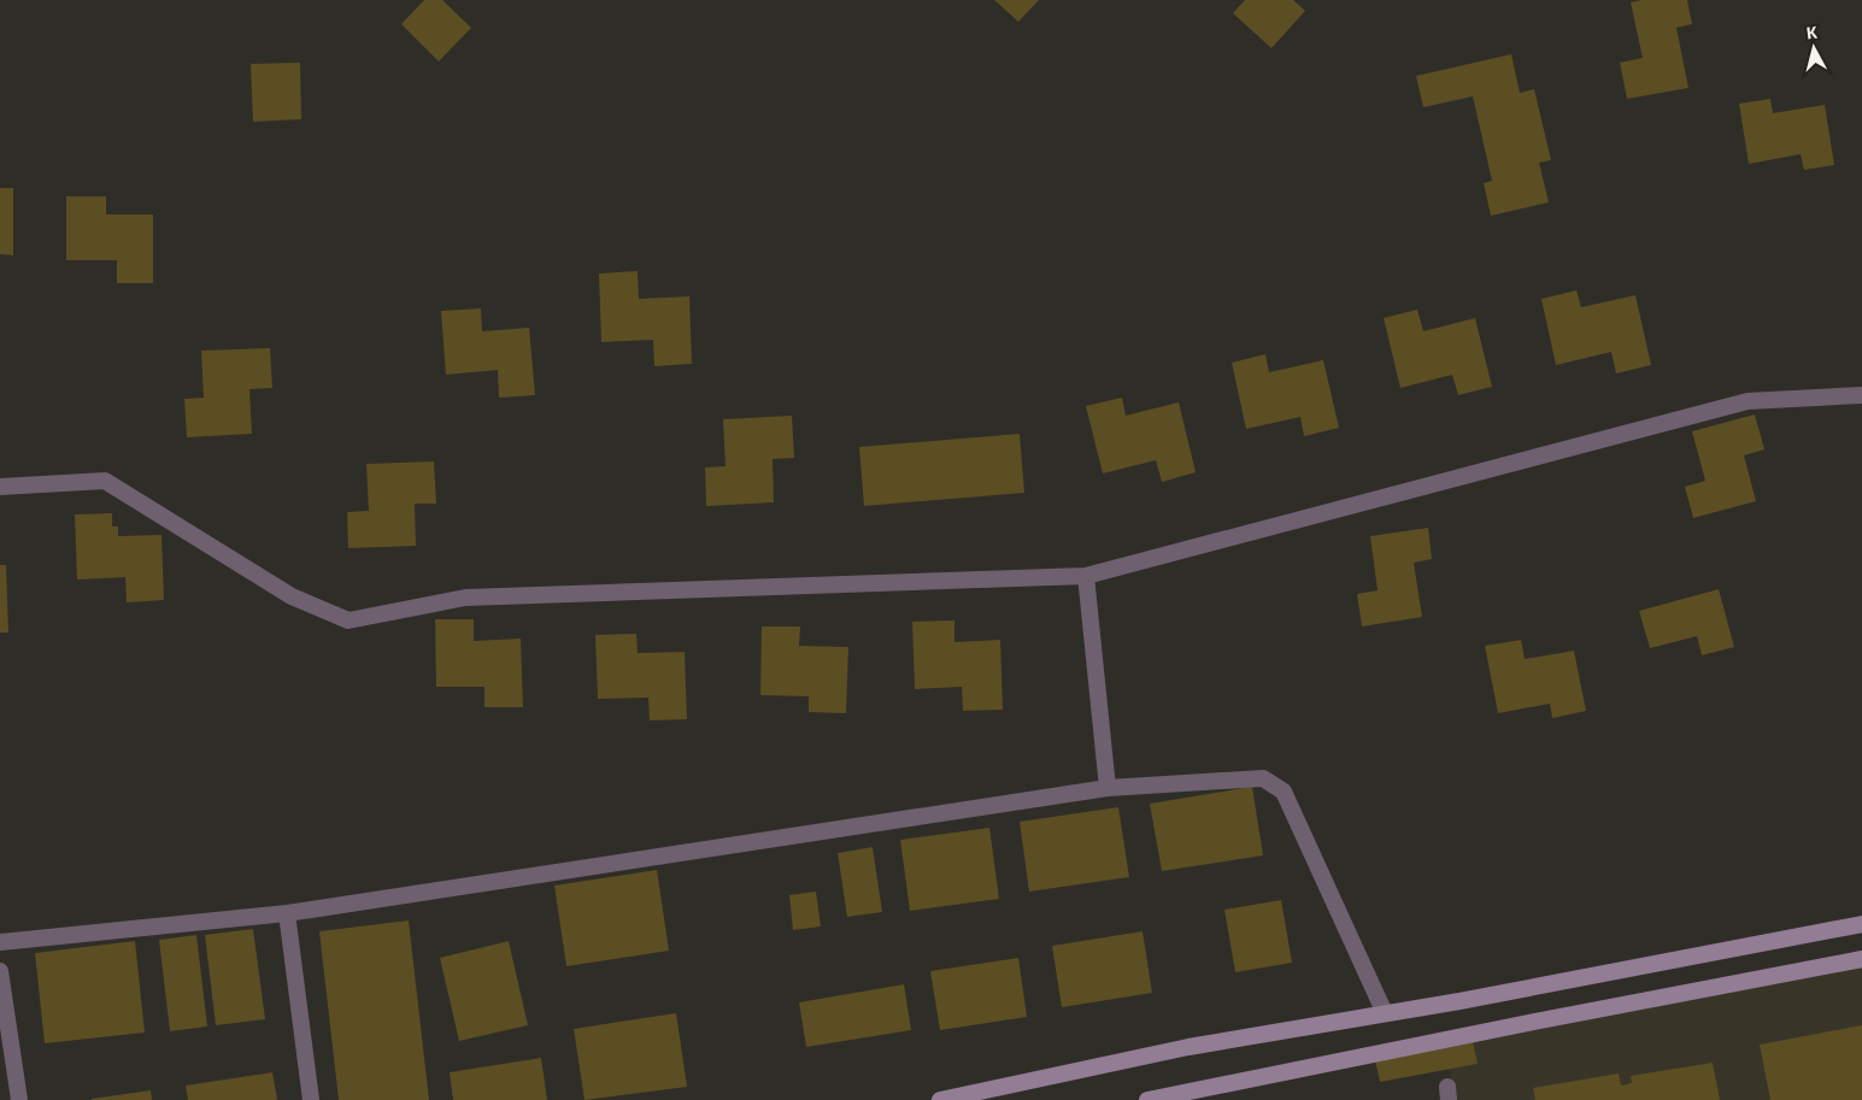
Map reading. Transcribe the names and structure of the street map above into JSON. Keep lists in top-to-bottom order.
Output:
{
  "north": "top"
}
